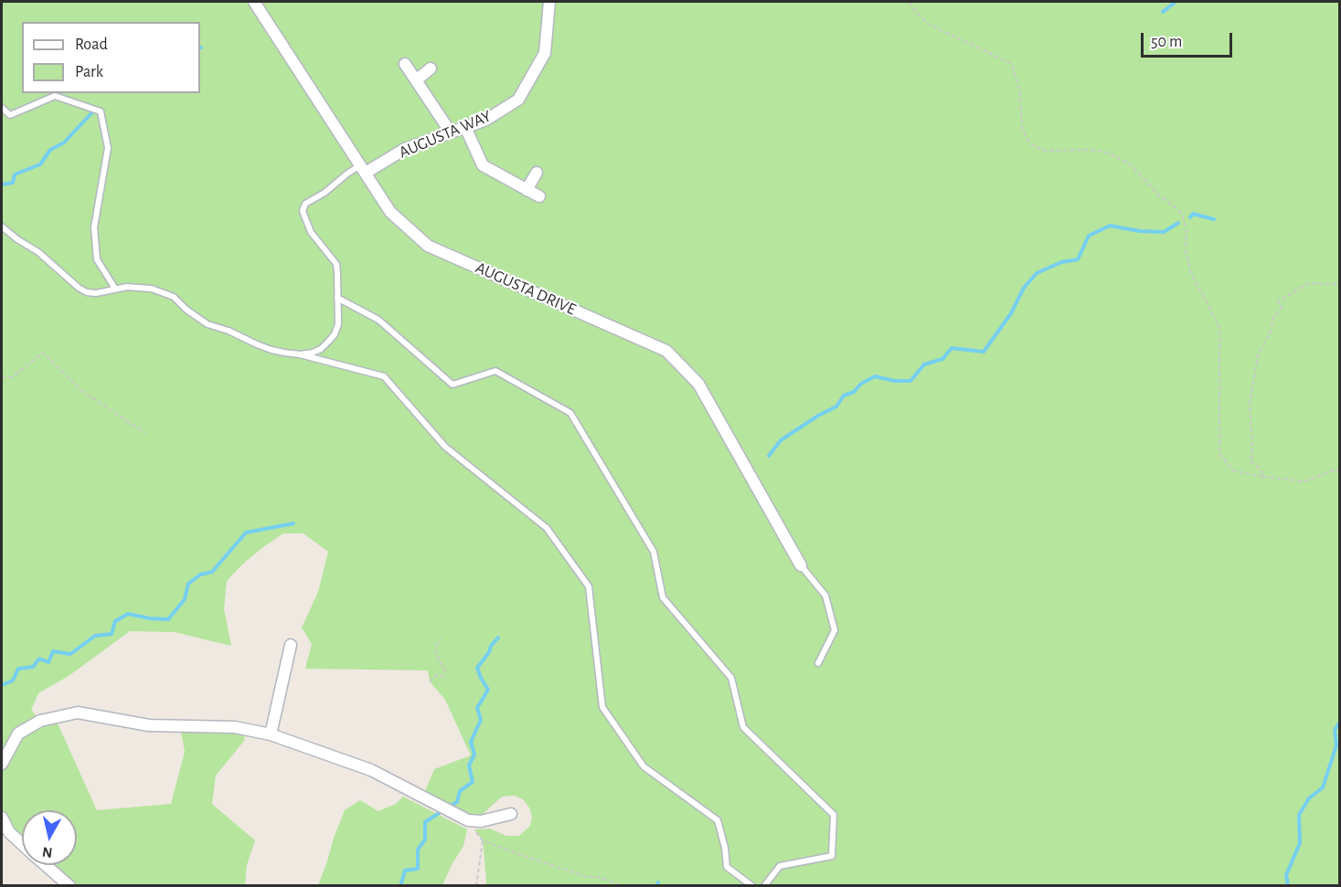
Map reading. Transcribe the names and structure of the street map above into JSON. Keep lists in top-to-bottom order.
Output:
{
  "streets": {
    "street": ["AUGUSTA WAY", "AUGUSTA DRIVE"]
  },
  "crossings": [
    ["AUGUSTA WAY", "AUGUSTA DRIVE"]
  ],
  "legend": ["Road", "Park"],
  "scale_bar": "50 m",
  "north": "bottom"
}
